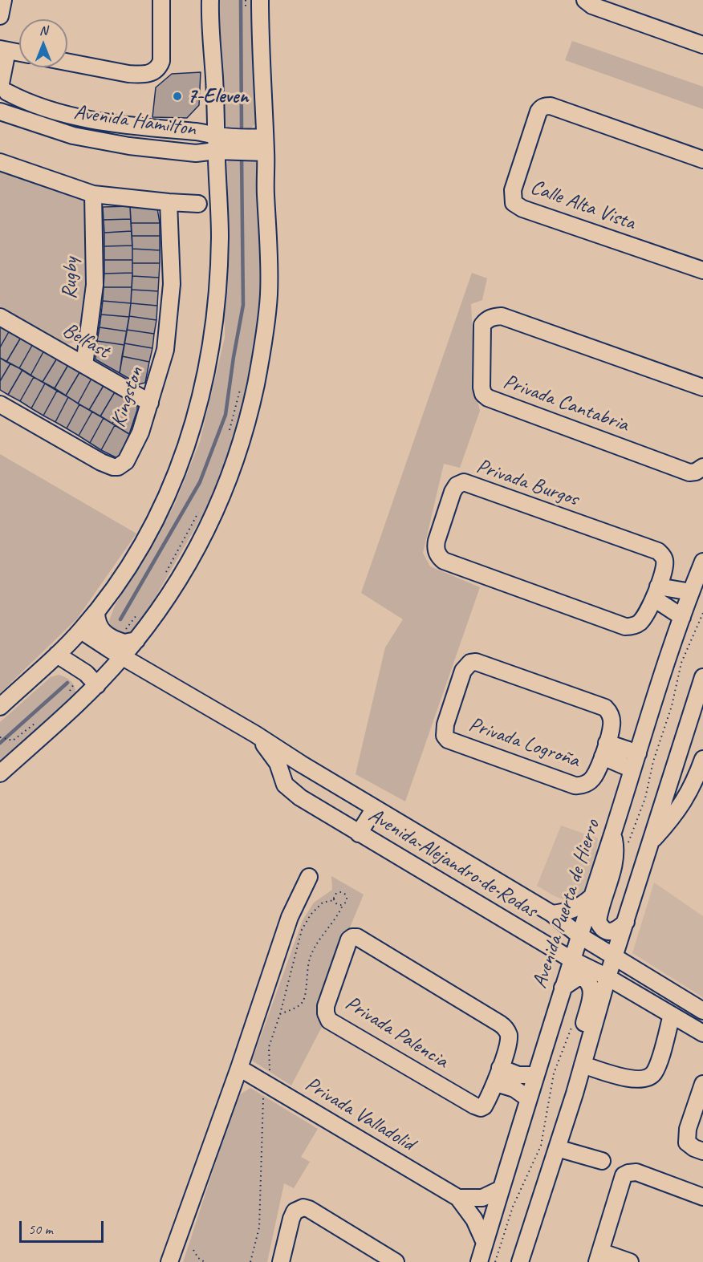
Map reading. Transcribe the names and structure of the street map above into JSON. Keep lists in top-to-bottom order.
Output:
{
  "streets": {
    "street": [
      "Avenida Hamilton",
      "Calle Alta Vista",
      "Rugby",
      "Belfast",
      "Kingston",
      "Privada Cantabria",
      "Privada Burgos",
      "Privada Logroña",
      "Avenida Alejandro de Rodas",
      "Avenida Puerta de Hierro",
      "Privada Palencia",
      "Privada Valladolid"
    ]
  },
  "crossings": [
    ["Rugby", "Belfast"],
    ["Belfast", "Kingston"],
    ["Privada Logroña", "Avenida Puerta de Hierro"],
    ["Avenida Alejandro de Rodas", "Avenida Puerta de Hierro"],
    ["Avenida Puerta de Hierro", "Privada Valladolid"]
  ],
  "places": ["7-Eleven"],
  "scale_bar": "50 m",
  "north": "top"
}
